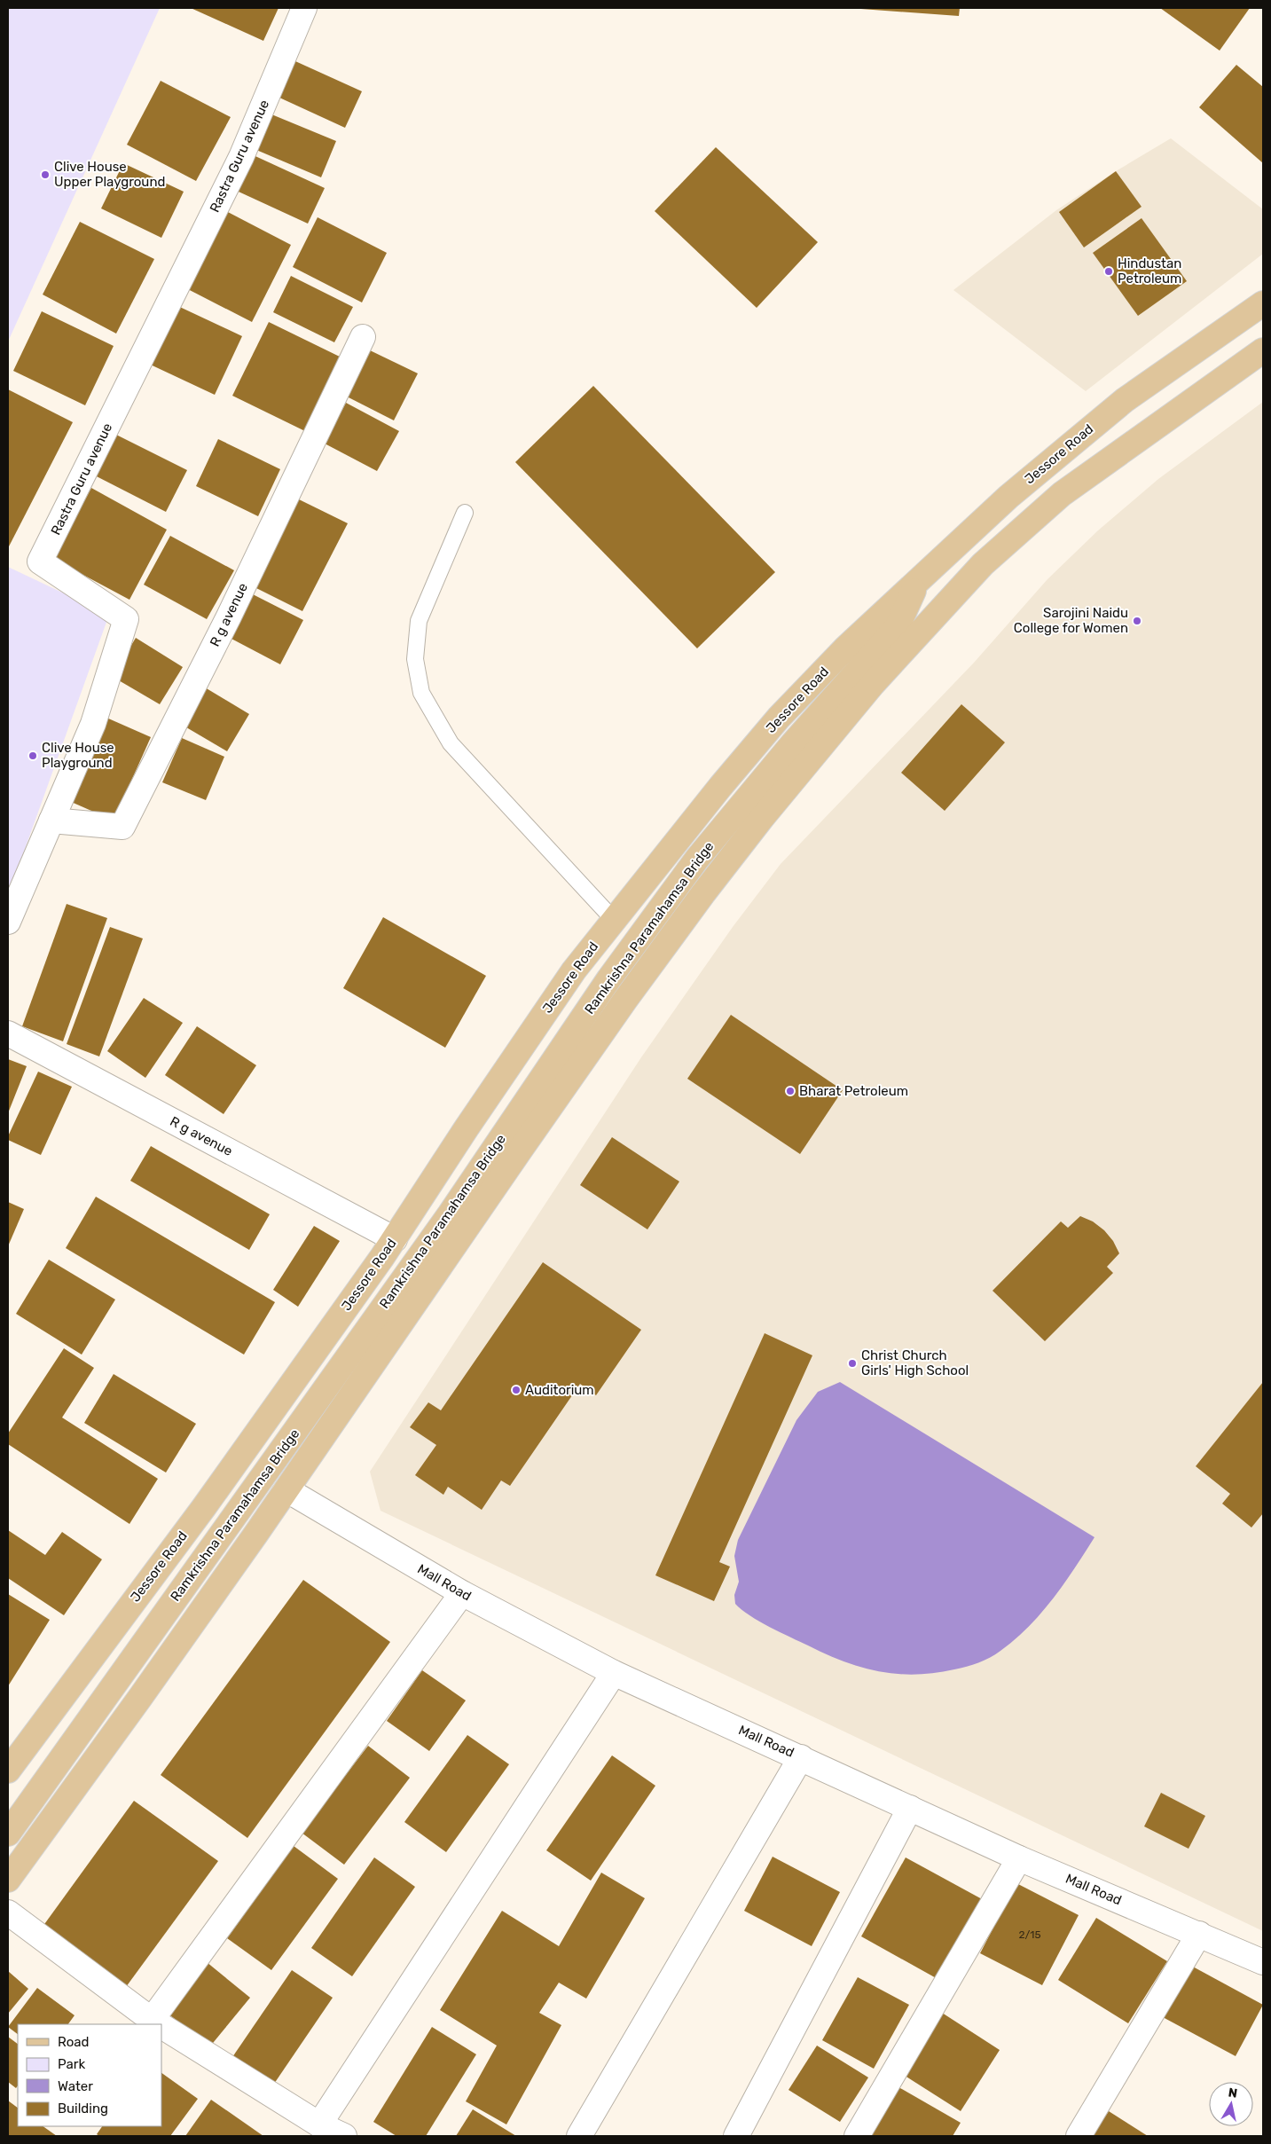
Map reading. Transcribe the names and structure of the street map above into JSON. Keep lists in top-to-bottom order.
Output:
{
  "streets": {
    "main road": ["Jessore Road", "Ramkrishna Paramahamsa Bridge"],
    "street": ["Rastra Guru avenue", "R g avenue", "Mall Road"]
  },
  "crossings": [
    ["Rastra Guru avenue", "R g avenue"],
    ["Jessore Road", "R g avenue"]
  ],
  "places": [
    "Clive House Upper Playground",
    "Hindustan Petroleum",
    "Sarojini Naidu College for Women",
    "Clive House Playground",
    "Bharat Petroleum",
    "Christ Church Girls' High School",
    "Auditorium"
  ],
  "house_numbers": ["2/15"],
  "legend": [
    "Road",
    "Park",
    "Water",
    "Building"
  ],
  "north": "top"
}
